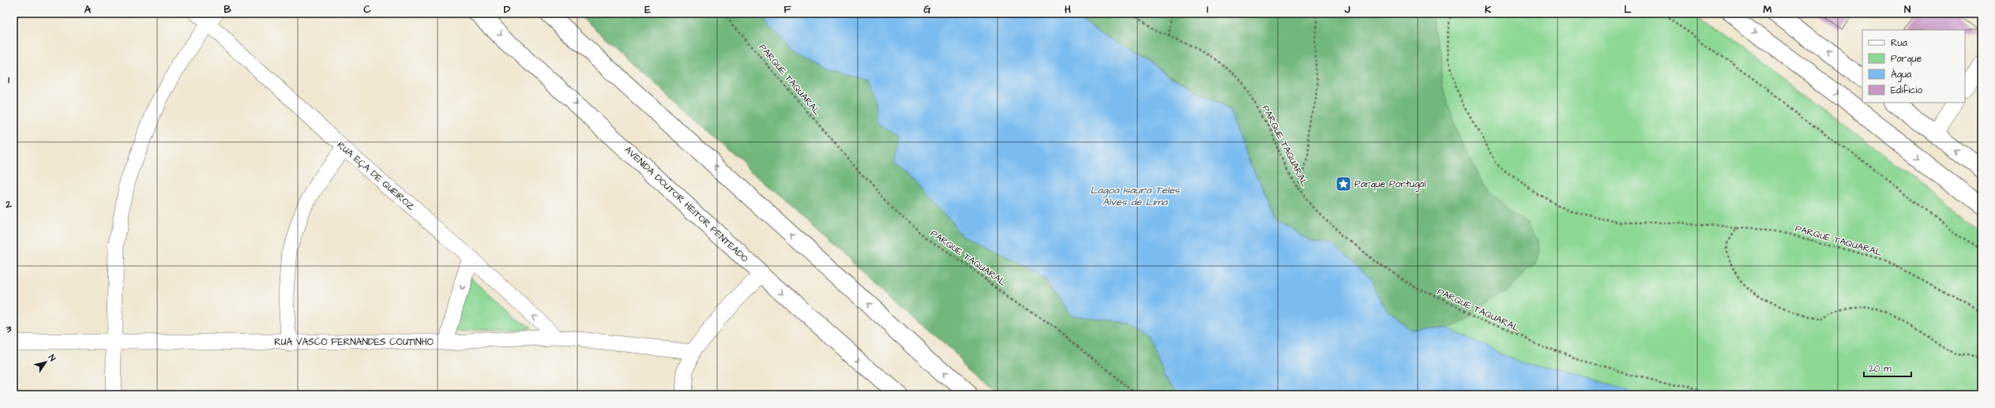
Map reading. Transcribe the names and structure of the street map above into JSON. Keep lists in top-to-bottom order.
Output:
{
  "streets": {
    "main road": ["AVENIDA DOUTOR HEITOR PENTEADO"],
    "street": ["RUA EÇA DE QUEIROZ", "RUA VASCO FERNANDES COUTINHO"],
    "path": ["PARQUE TAQUARAL"]
  },
  "crossings": [
    ["RUA EÇA DE QUEIROZ", "RUA VASCO FERNANDES COUTINHO"]
  ],
  "water": ["Lagoa Isaura Teles Alves de Lima"],
  "places": {
    "place": ["Parque Portugal"]
  },
  "legend": [
    "Rua",
    "Parque",
    "Água",
    "Edifício"
  ],
  "scale_bar": "20 m",
  "north": "top right",
  "grid": {
    "columns": [
      "A",
      "B",
      "C",
      "D",
      "E",
      "F",
      "G",
      "H",
      "I",
      "J",
      "K",
      "L",
      "M",
      "N"
    ],
    "rows": ["1", "2", "3"]
  }
}
